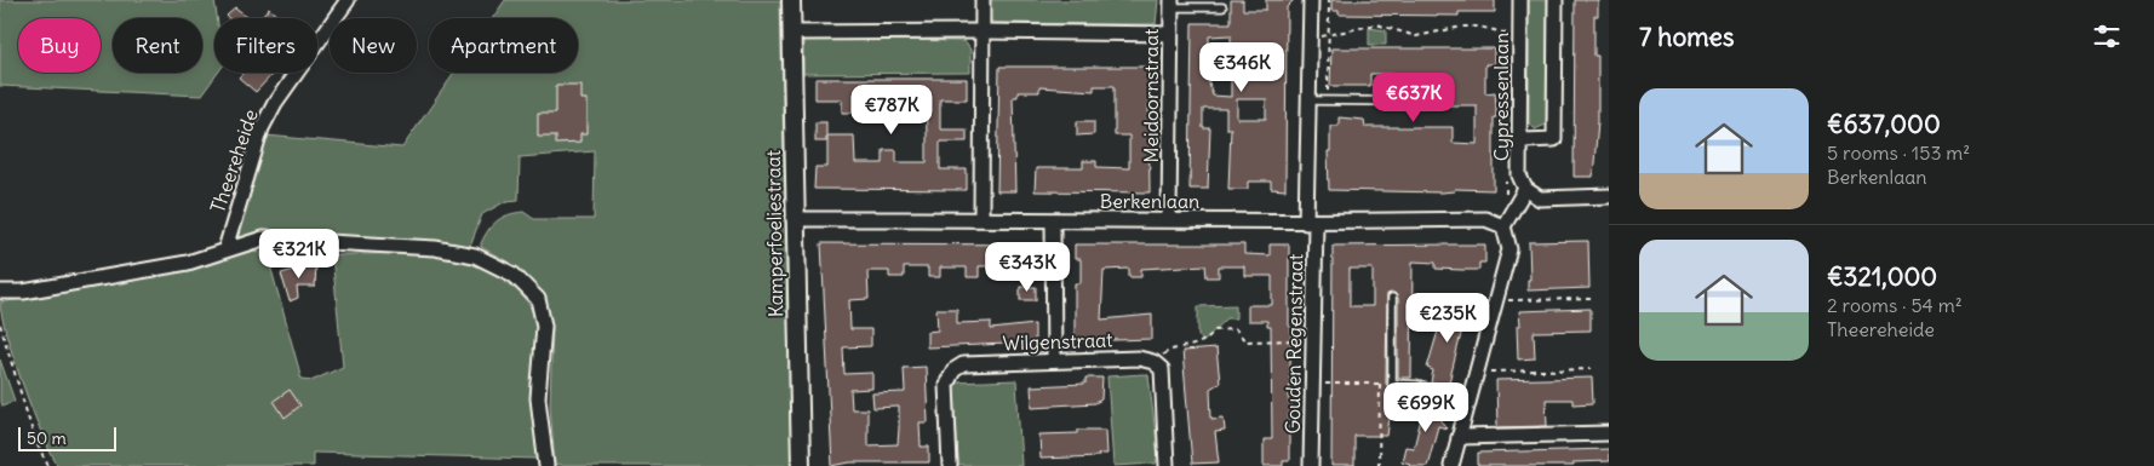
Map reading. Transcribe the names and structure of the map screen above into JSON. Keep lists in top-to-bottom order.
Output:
{
  "streets": {
    "street": [
      "Meidoornstraat",
      "Cypressenlaan",
      "Theereheide",
      "Berkenlaan",
      "Kamperfoeliestraat",
      "Wilgenstraat",
      "Gouden Regenstraat"
    ]
  },
  "crossings": [
    ["Meidoornstraat", "Berkenlaan"],
    ["Berkenlaan", "Kamperfoeliestraat"],
    ["Berkenlaan", "Gouden Regenstraat"]
  ],
  "scale_bar": "50 m",
  "page": {
    "heading": "7 homes",
    "chip": [
      "Buy",
      "Rent",
      "Filters",
      "New",
      "Apartment"
    ],
    "price": [
      "€346K",
      "€637K",
      "€787K",
      "€321K",
      "€343K",
      "€235K",
      "€699K"
    ],
    "list": [
      {
        "name": "€637,000",
        "note": "5 rooms · 153 m² · Berkenlaan"
      },
      {
        "name": "€321,000",
        "note": "2 rooms · 54 m² · Theereheide"
      }
    ],
    "scale": "50 m"
  }
}
